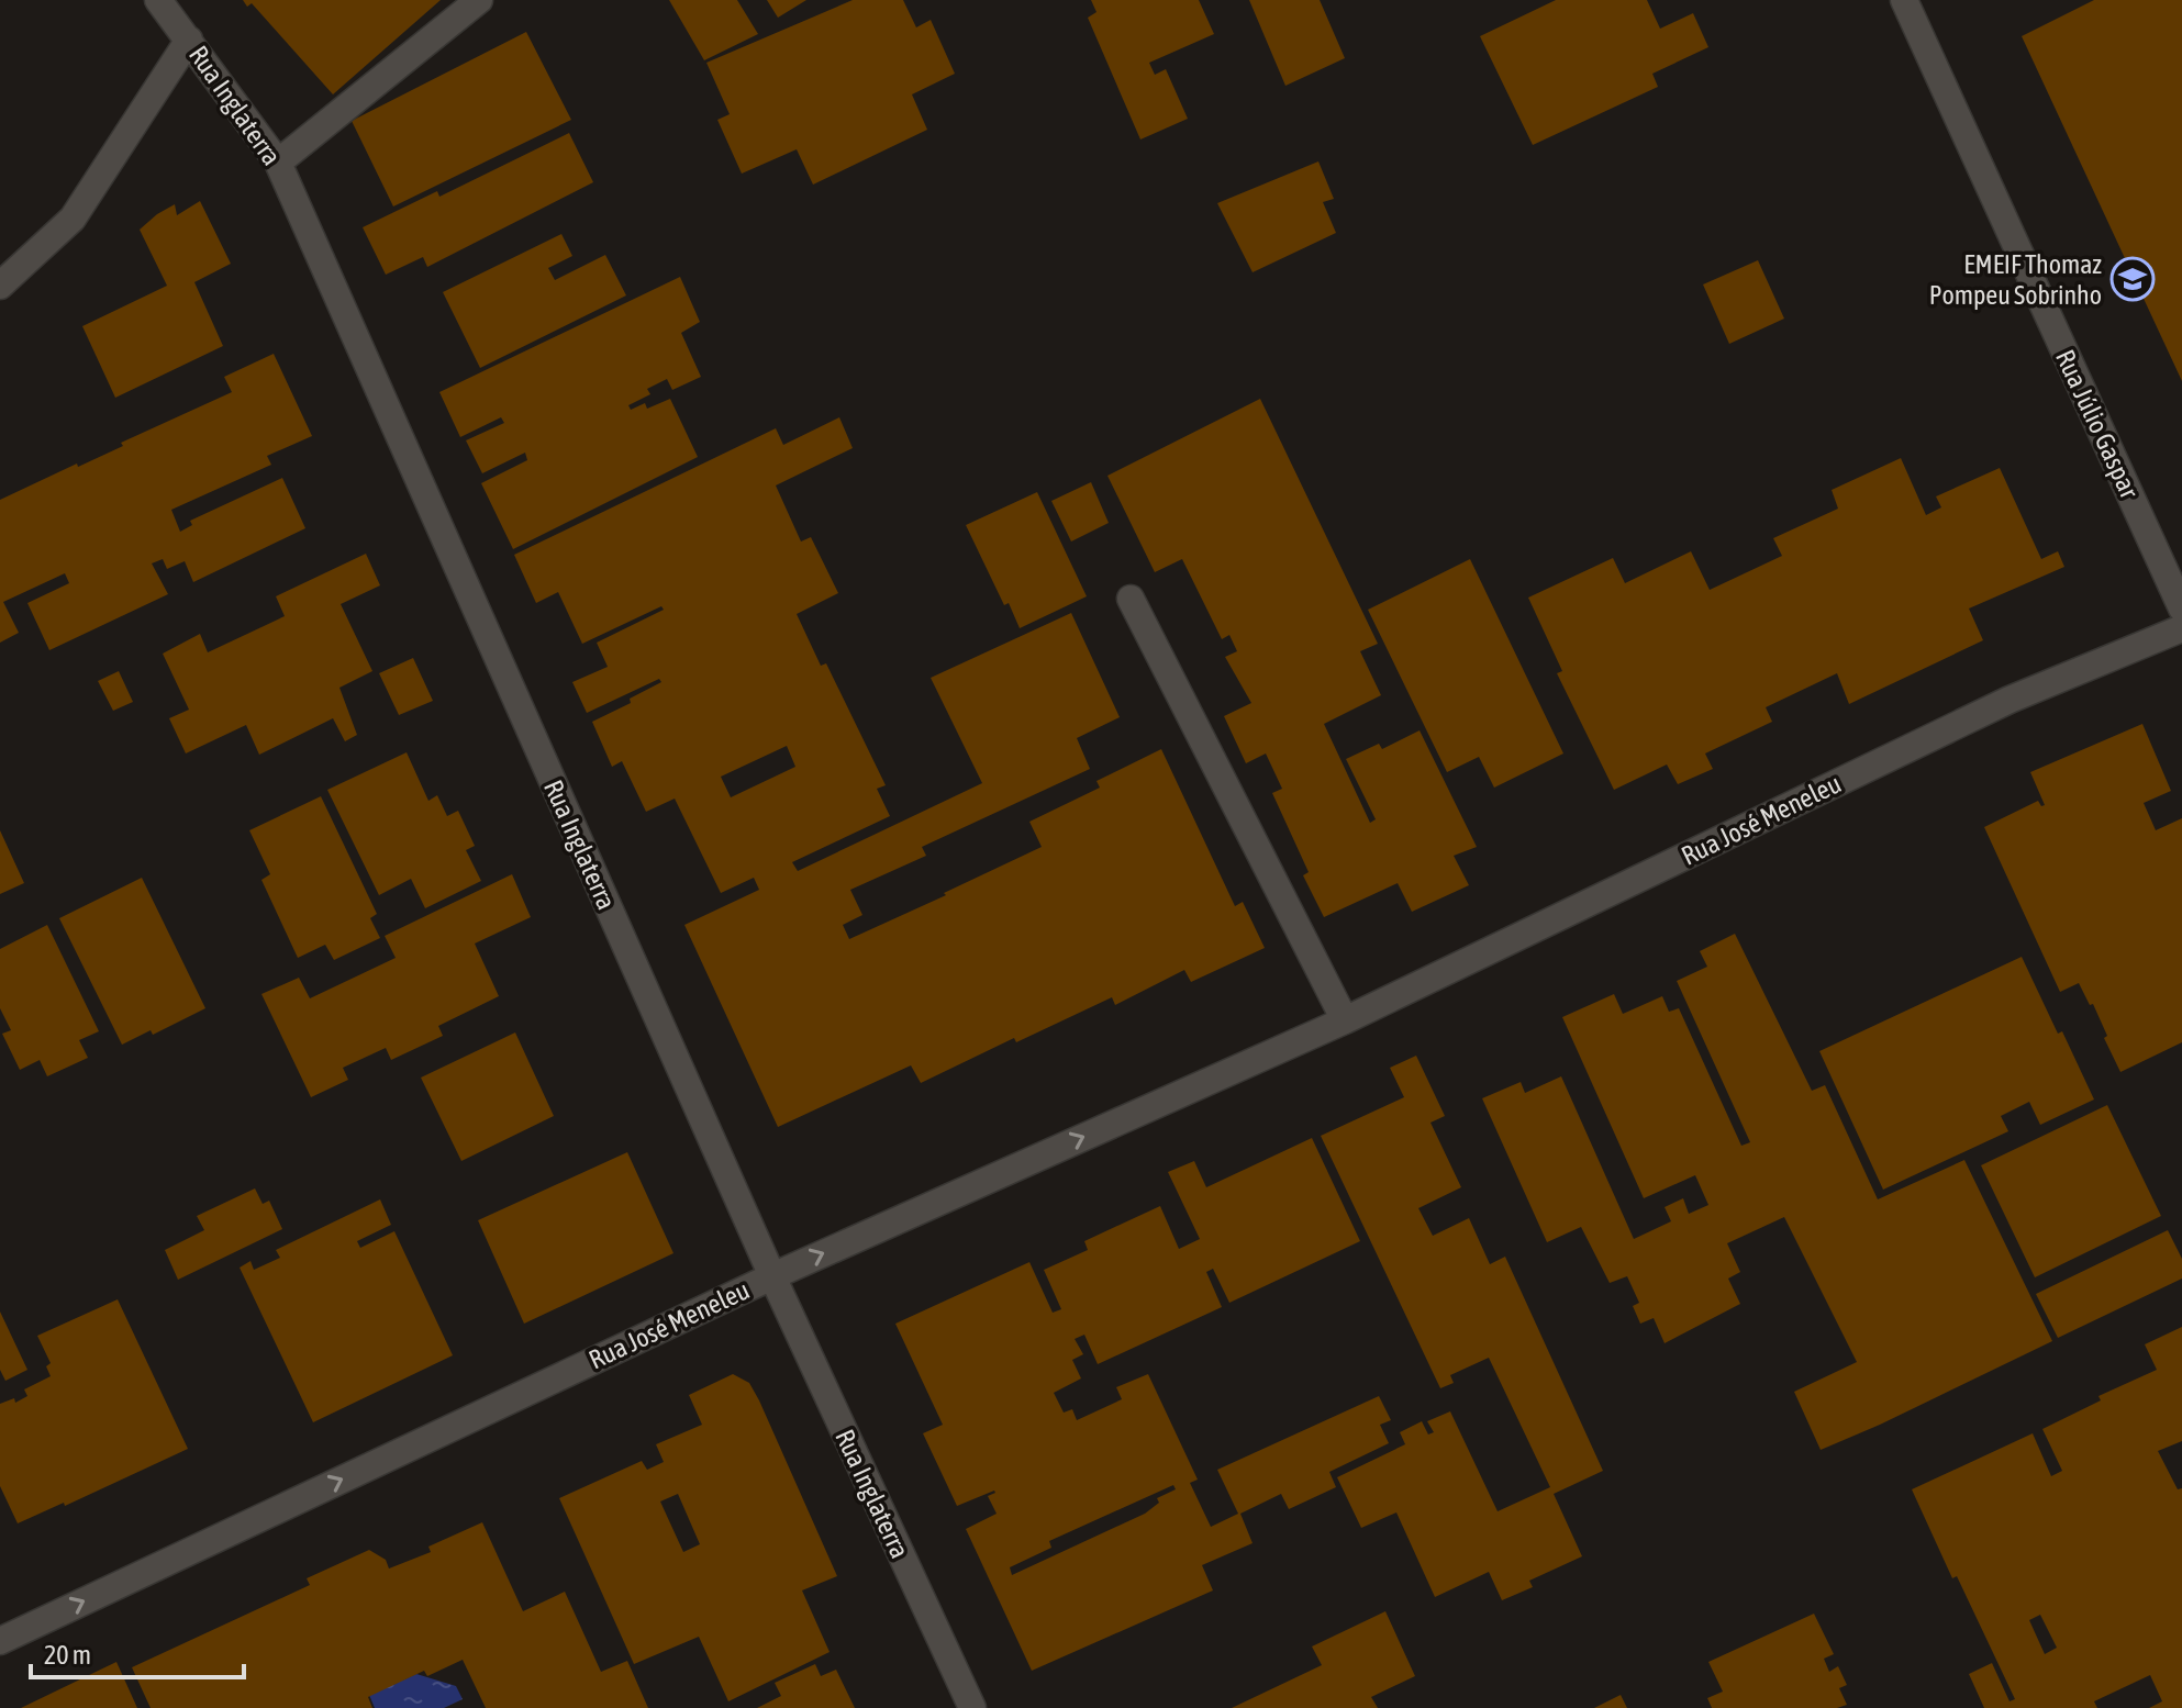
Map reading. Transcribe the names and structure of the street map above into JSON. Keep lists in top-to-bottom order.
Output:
{
  "streets": {
    "street": ["Rua Inglaterra", "Rua Júlio Gaspar", "Rua José Meneleu"]
  },
  "crossings": [
    ["Rua Inglaterra", "Rua José Meneleu"]
  ],
  "one_way": ["Rua José Meneleu"],
  "places": {
    "school or university": ["EMEIF Thomaz Pompeu Sobrinho"]
  },
  "scale_bar": "20 m"
}
